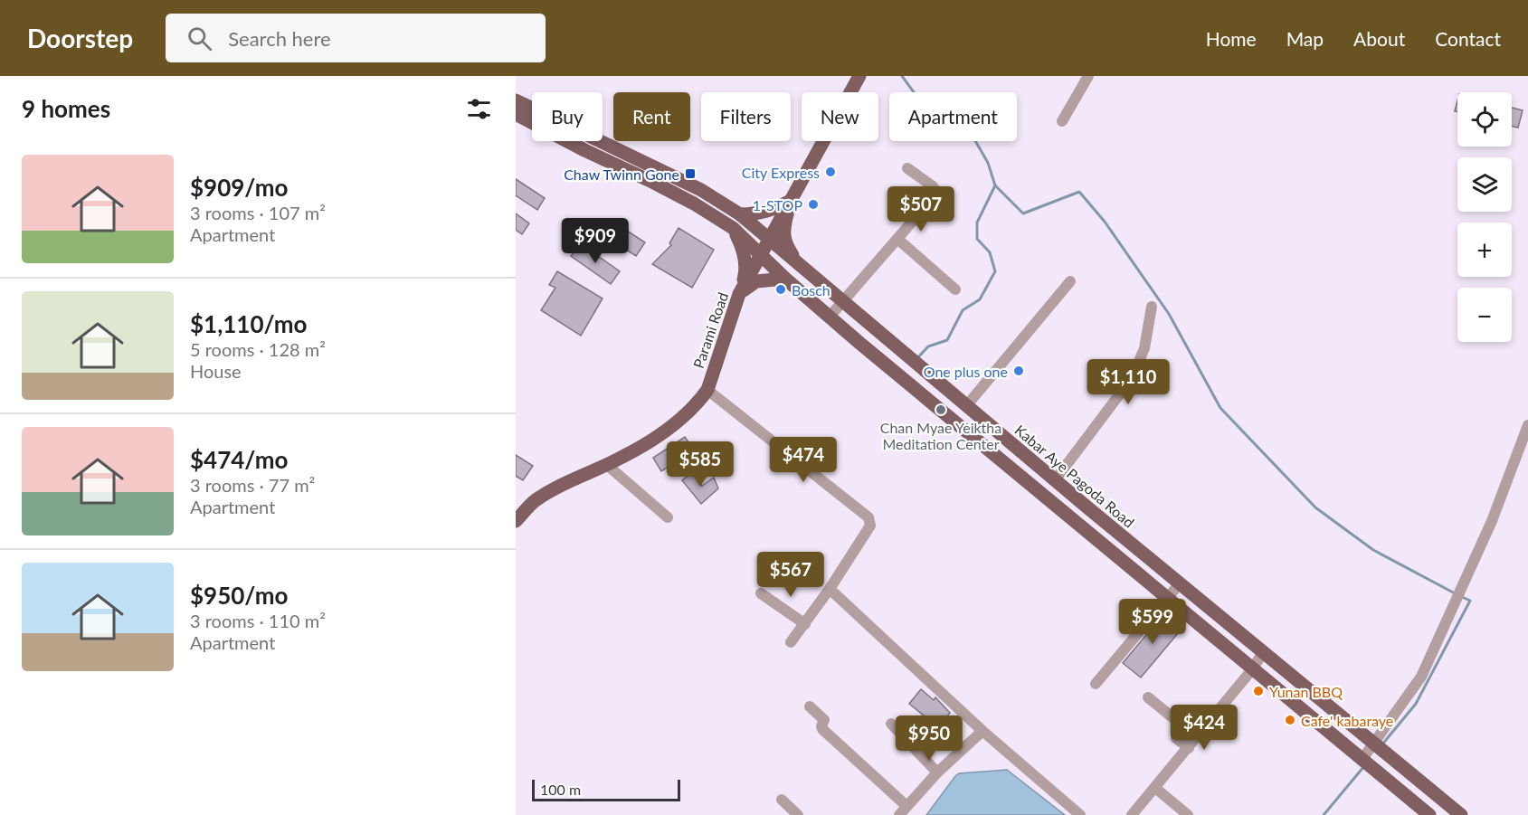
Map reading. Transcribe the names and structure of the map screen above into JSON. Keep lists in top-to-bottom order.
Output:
{
  "streets": {
    "main road": ["Parami Road", "Kabar Aye Pagoda Road"]
  },
  "crossings": [
    ["Parami Road", "Kabar Aye Pagoda Road"]
  ],
  "places": {
    "other": [
      "City Express",
      "1-STOP",
      "Bosch",
      "One plus one",
      "Chan Myae Yeiktha Meditation Center",
      "Yunan BBQ",
      "Cafe' kabaraye"
    ],
    "transit": ["Chaw Twinn Gone"]
  },
  "scale_bar": "100 m",
  "page": {
    "header": "Doorstep",
    "search": "Search here",
    "nav": [
      "Home",
      "Map",
      "About",
      "Contact"
    ],
    "heading": "9 homes",
    "map_buttons": ["+", "−"],
    "chip": [
      "Buy",
      "Rent",
      "Filters",
      "New",
      "Apartment"
    ],
    "list": [
      {
        "name": "$909/mo",
        "note": "3 rooms · 107 m² · Apartment"
      },
      {
        "name": "$1,110/mo",
        "note": "5 rooms · 128 m² · House"
      },
      {
        "name": "$474/mo",
        "note": "3 rooms · 77 m² · Apartment"
      },
      {
        "name": "$950/mo",
        "note": "3 rooms · 110 m² · Apartment"
      }
    ],
    "price": [
      "$507",
      "$909",
      "$1,110",
      "$474",
      "$585",
      "$567",
      "$599",
      "$424",
      "$950"
    ],
    "scale": "100 m"
  }
}
